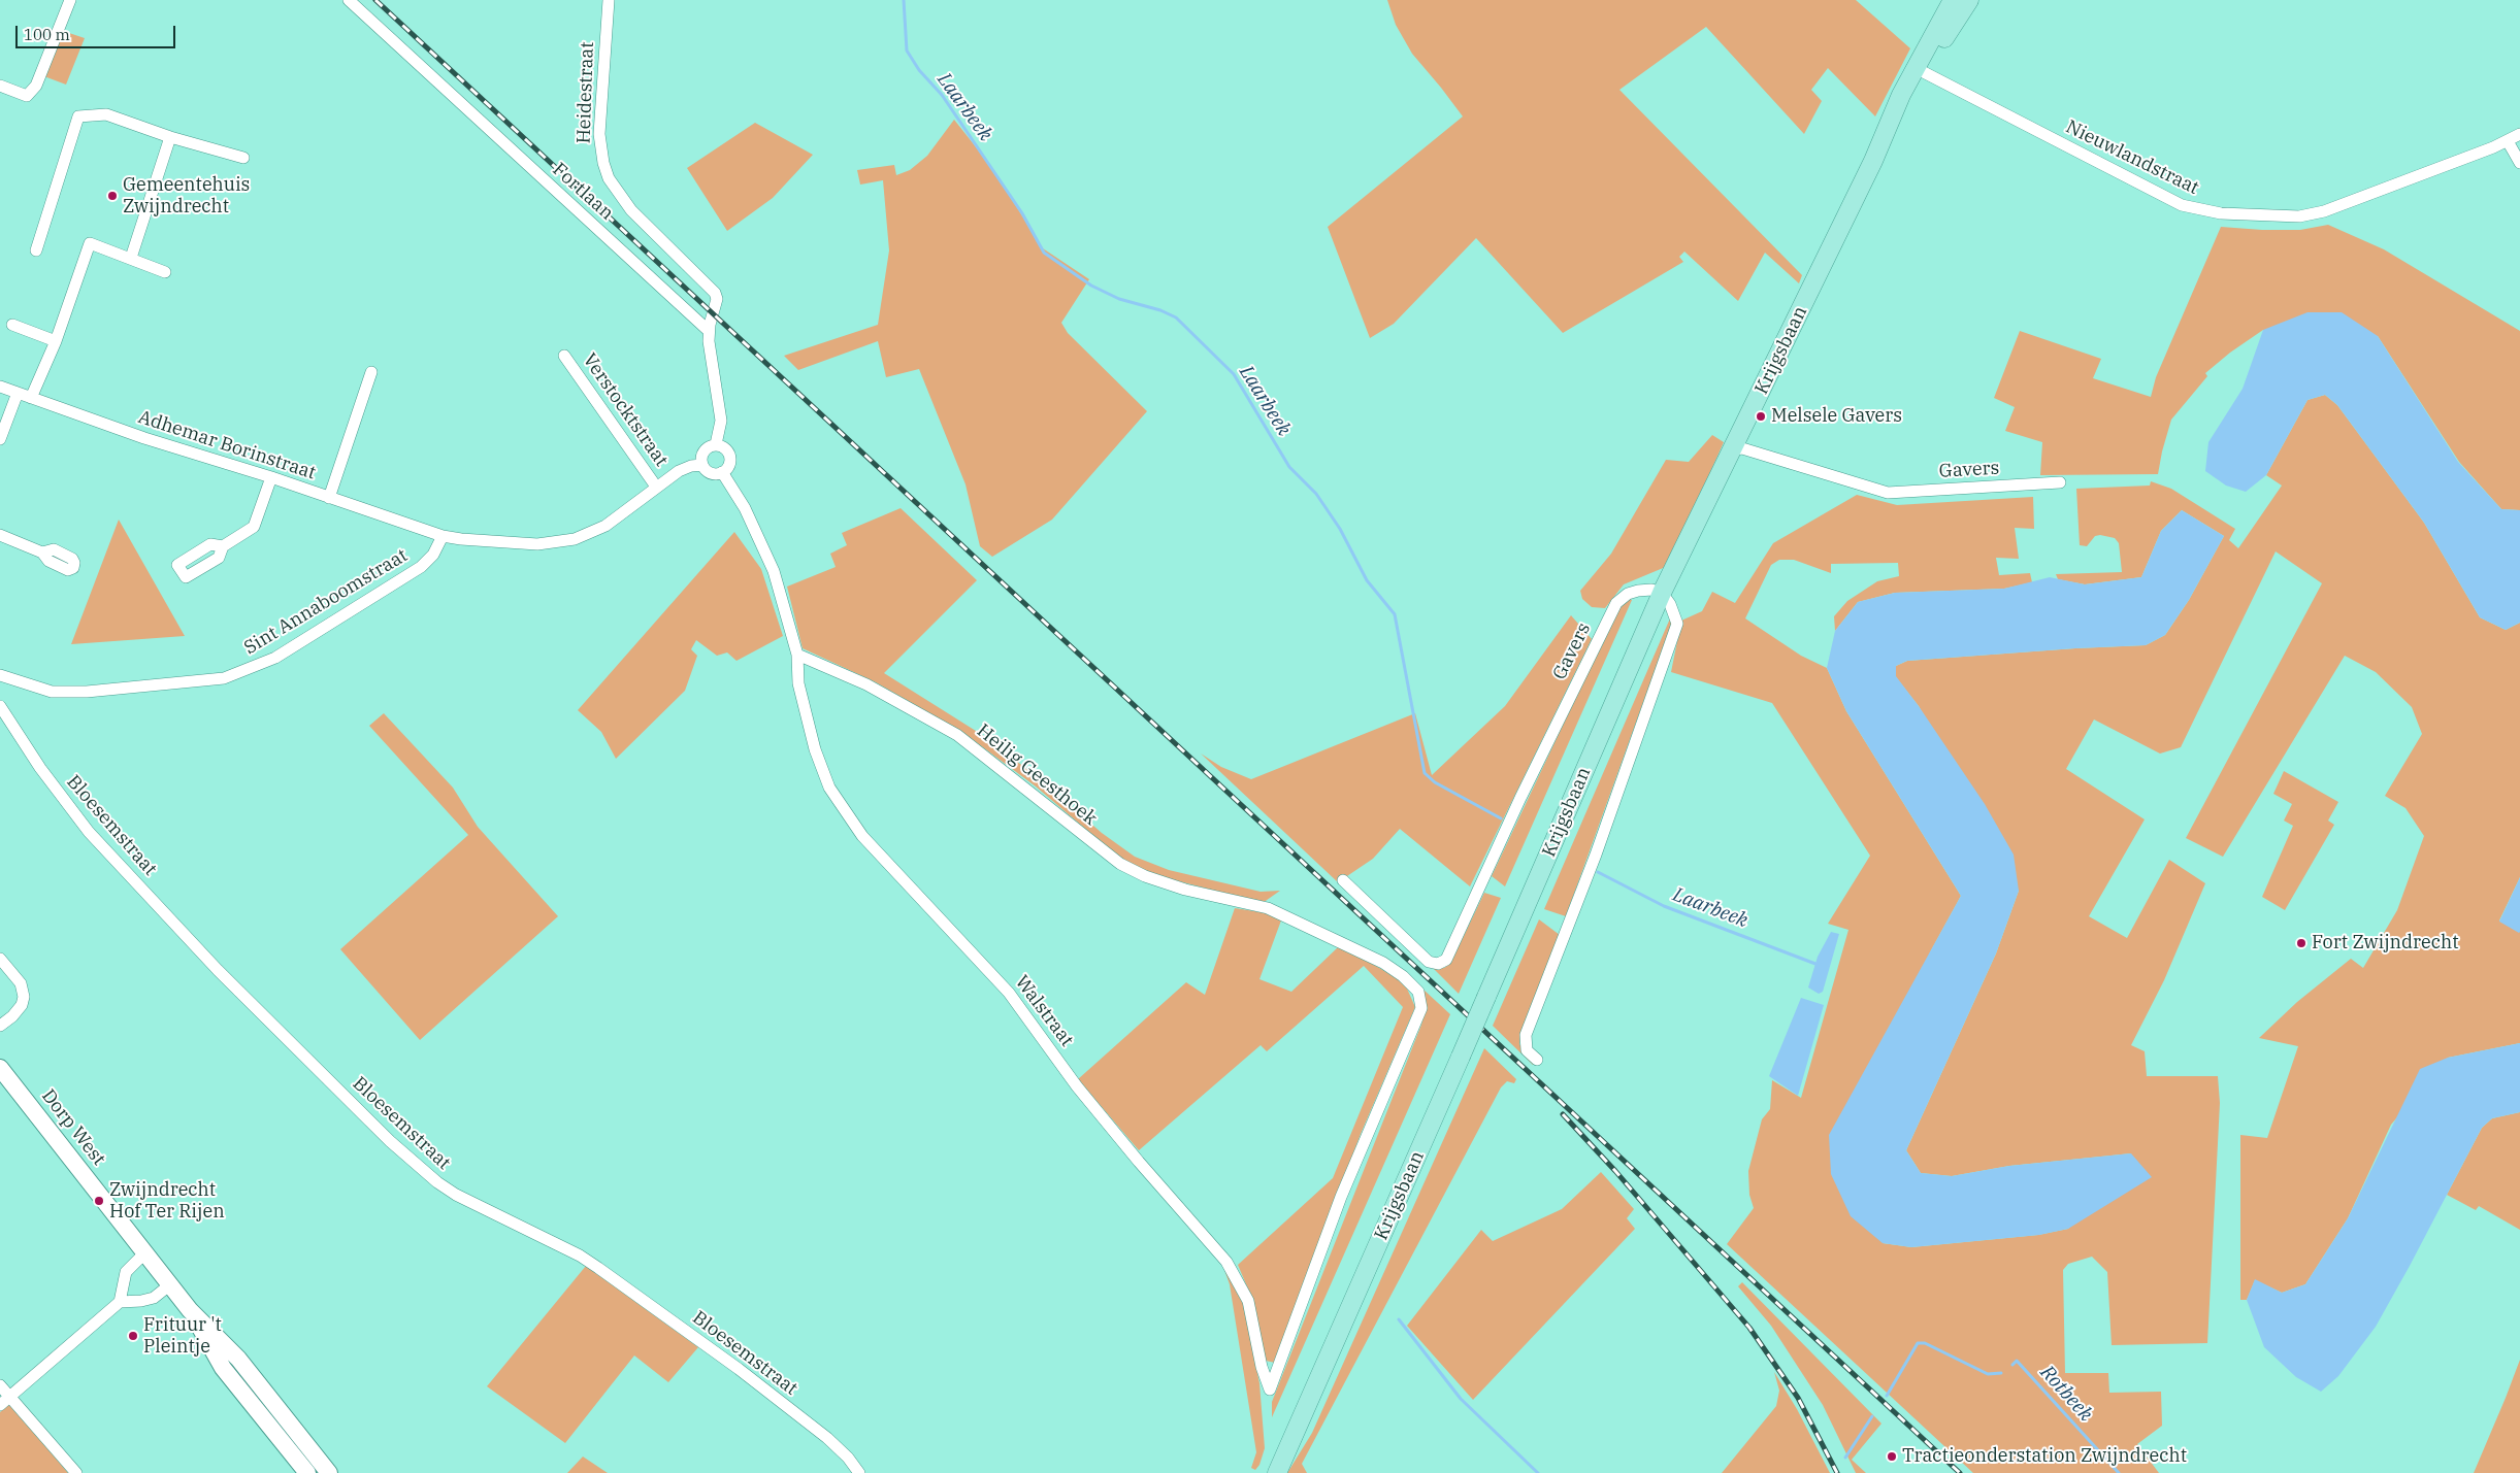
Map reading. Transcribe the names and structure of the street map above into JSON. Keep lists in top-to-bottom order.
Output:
{
  "streets": {
    "main road": ["Krijgsbaan", "Dorp West"],
    "street": [
      "Heidestraat",
      "Nieuwlandstraat",
      "Fortlaan",
      "Verstocktstraat",
      "Adhemar Borinstraat",
      "Gavers",
      "Sint Annaboomstraat",
      "Heilig Geesthoek",
      "Bloesemstraat",
      "Walstraat"
    ]
  },
  "crossings": [
    ["Heidestraat", "Fortlaan"],
    ["Nieuwlandstraat", "Krijgsbaan"],
    ["Krijgsbaan", "Gavers"],
    ["Adhemar Borinstraat", "Sint Annaboomstraat"],
    ["Heilig Geesthoek", "Walstraat"]
  ],
  "water": ["Laarbeek", "Rotbeek"],
  "places": [
    "Gemeentehuis Zwijndrecht",
    "Melsele Gavers",
    "Fort Zwijndrecht",
    "Zwijndrecht Hof Ter Rijen",
    "Frituur 't Pleintje",
    "Tractieonderstation Zwijndrecht"
  ],
  "scale_bar": "100 m"
}
